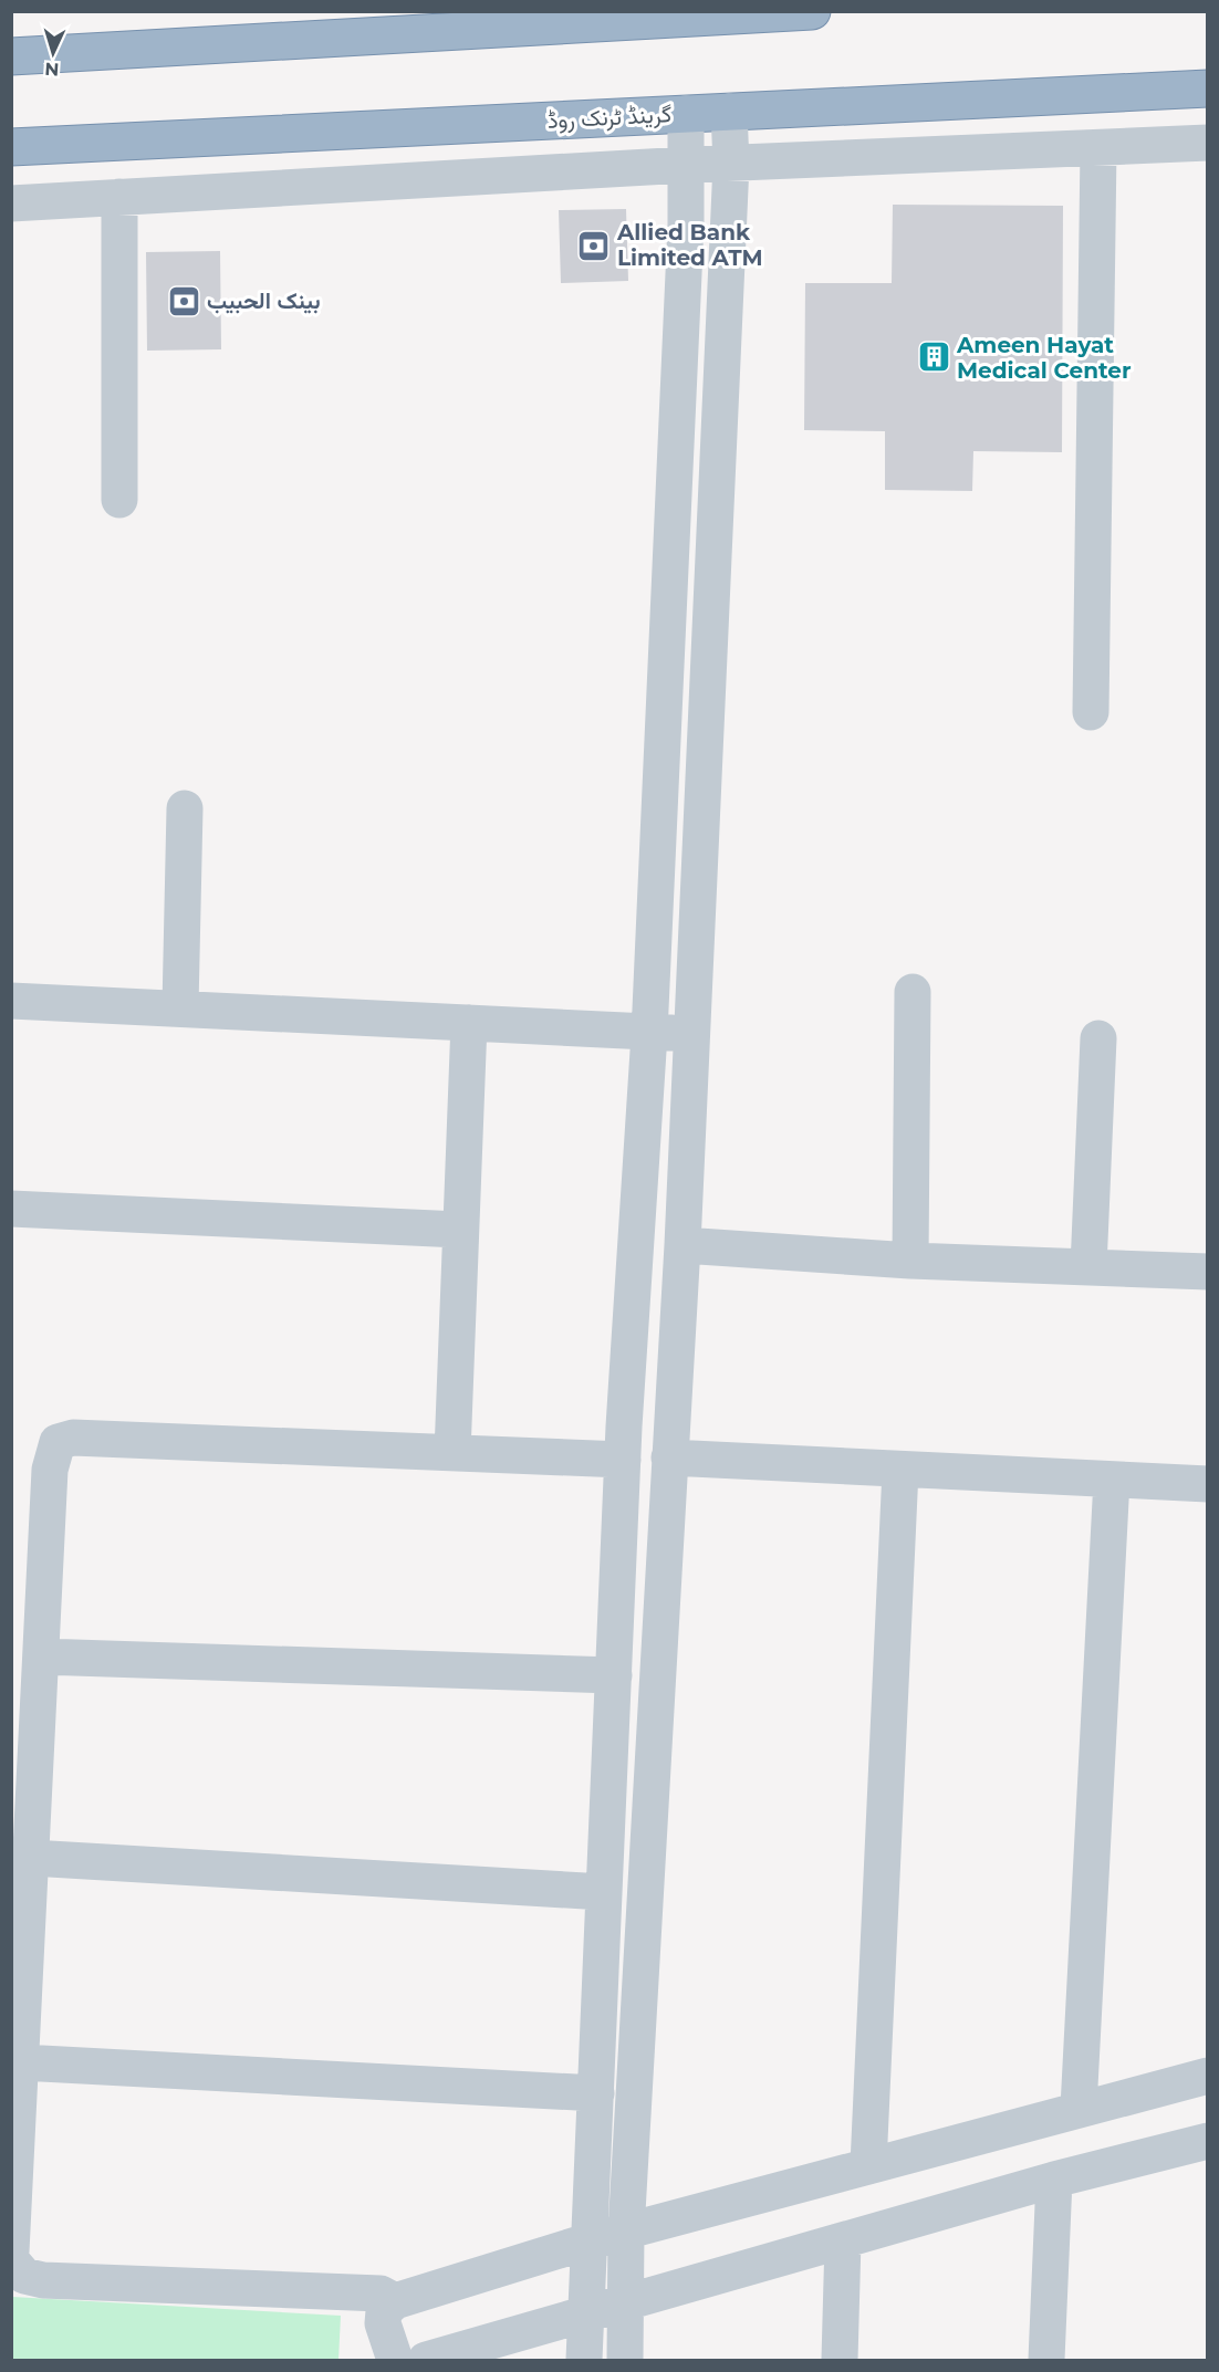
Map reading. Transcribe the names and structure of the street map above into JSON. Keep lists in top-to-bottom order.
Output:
{
  "streets": {
    "highway": ["گرینڈ ٹرنک روڈ"]
  },
  "places": {
    "bank": ["Allied Bank Limited ATM", "بينک الحبيب"],
    "building": ["Ameen Hayat Medical Center"]
  },
  "north": "bottom"
}
